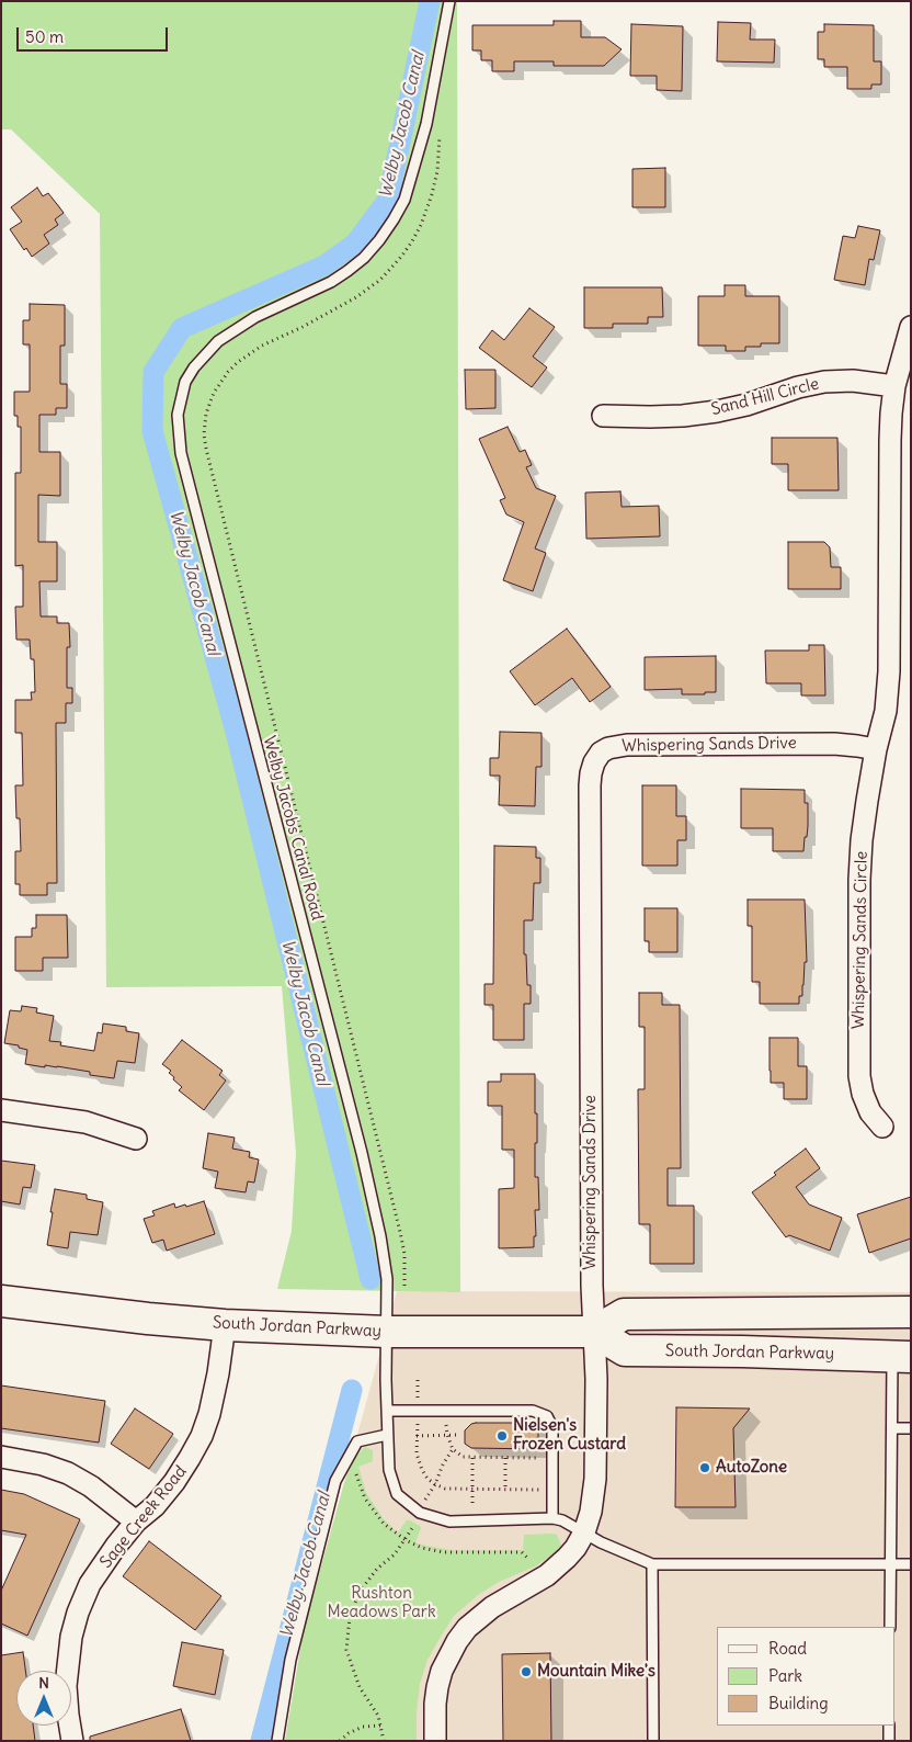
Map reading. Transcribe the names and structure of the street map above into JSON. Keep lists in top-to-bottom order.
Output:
{
  "streets": {
    "main road": ["South Jordan Parkway"],
    "street": [
      "Sand Hill Circle",
      "Whispering Sands Drive",
      "Whispering Sands Circle",
      "Sage Creek Road"
    ],
    "lane": ["Welby Jacobs Canal Road"]
  },
  "crossings": [
    ["Whispering Sands Drive", "Whispering Sands Circle"],
    ["Whispering Sands Drive", "South Jordan Parkway"],
    ["Welby Jacobs Canal Road", "South Jordan Parkway"],
    ["South Jordan Parkway", "Sage Creek Road"]
  ],
  "water": ["Welby Jacob Canal"],
  "parks": ["Rushton Meadows Park"],
  "places": ["Nielsen's Frozen Custard", "AutoZone", "Mountain Mike's"],
  "legend": ["Road", "Park", "Building"],
  "scale_bar": "50 m",
  "north": "top"
}
